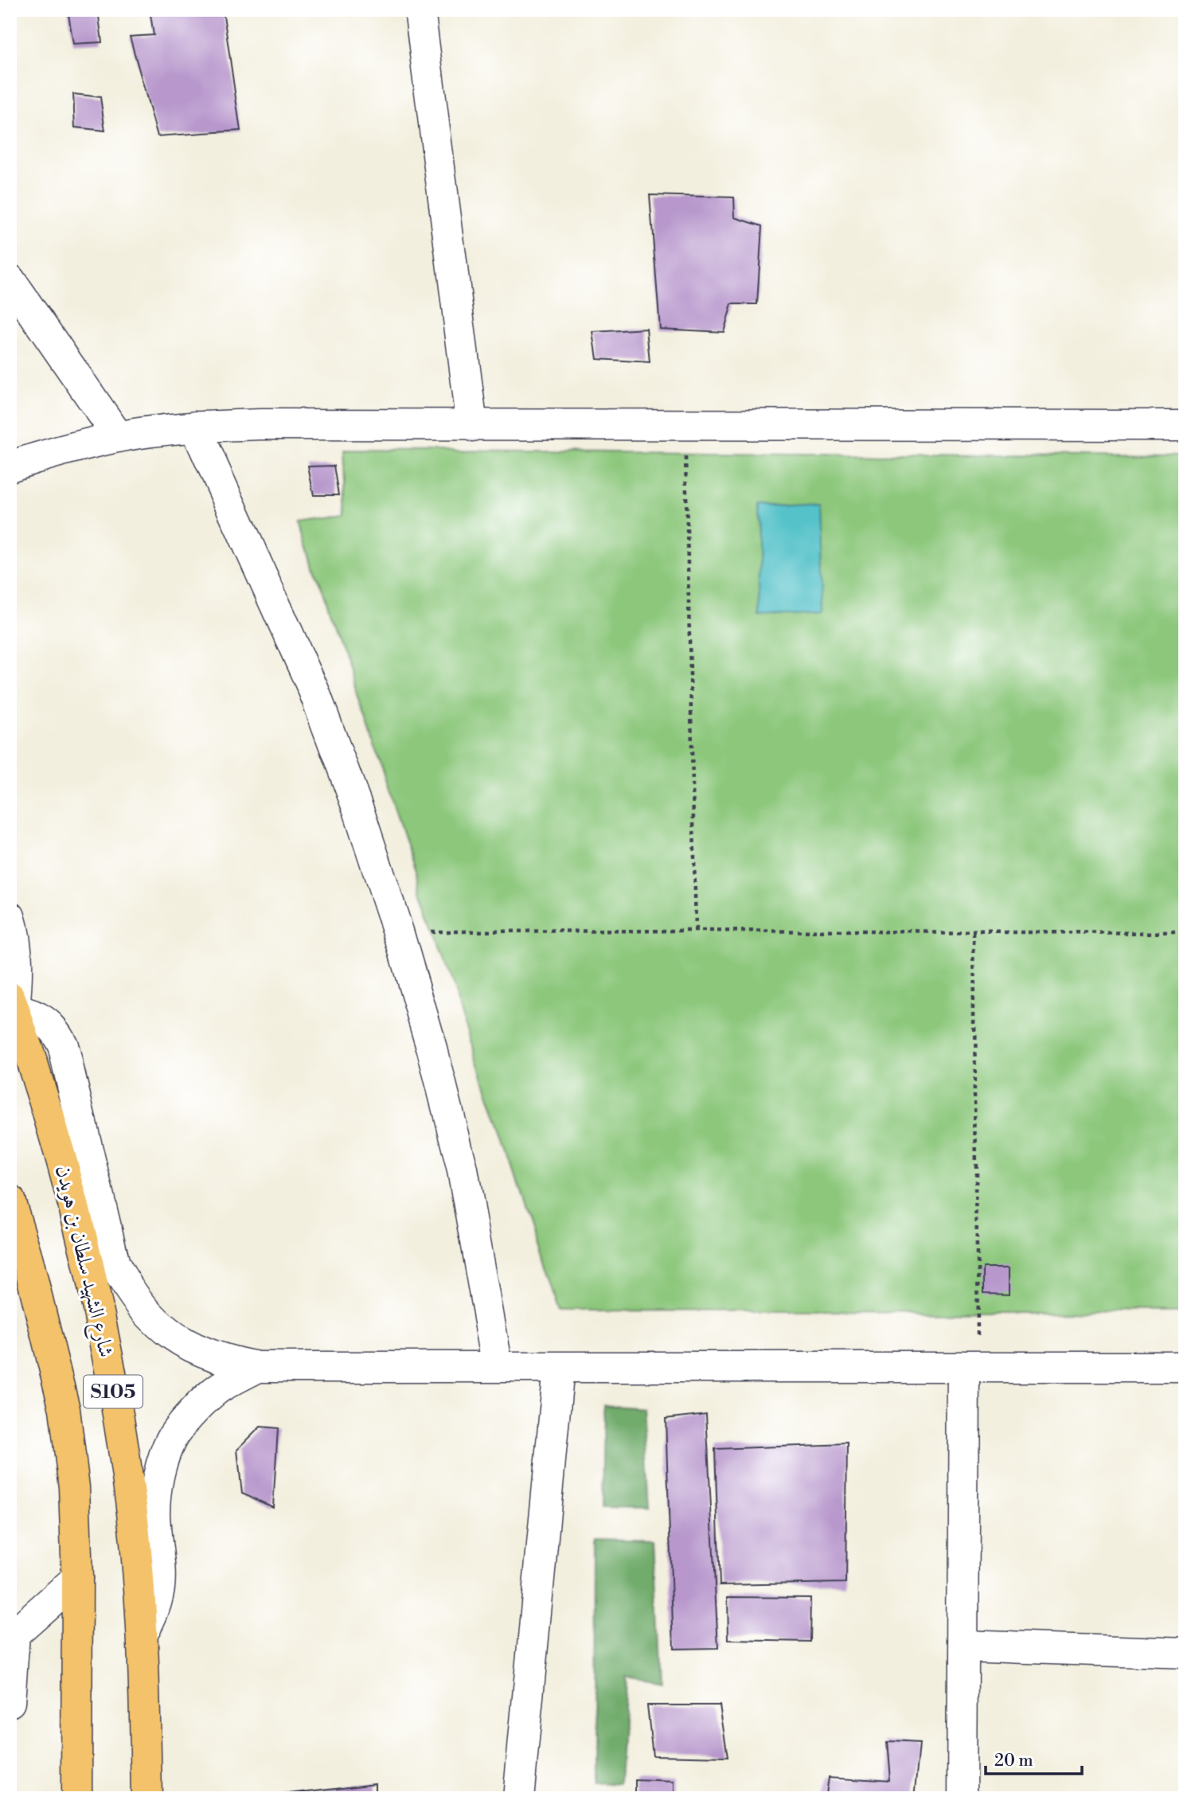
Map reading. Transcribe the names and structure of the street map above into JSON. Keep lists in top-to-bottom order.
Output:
{
  "streets": {
    "highway": ["شارع الشهيد سلطان بن هويدن", "S105"]
  },
  "scale_bar": "20 m"
}
